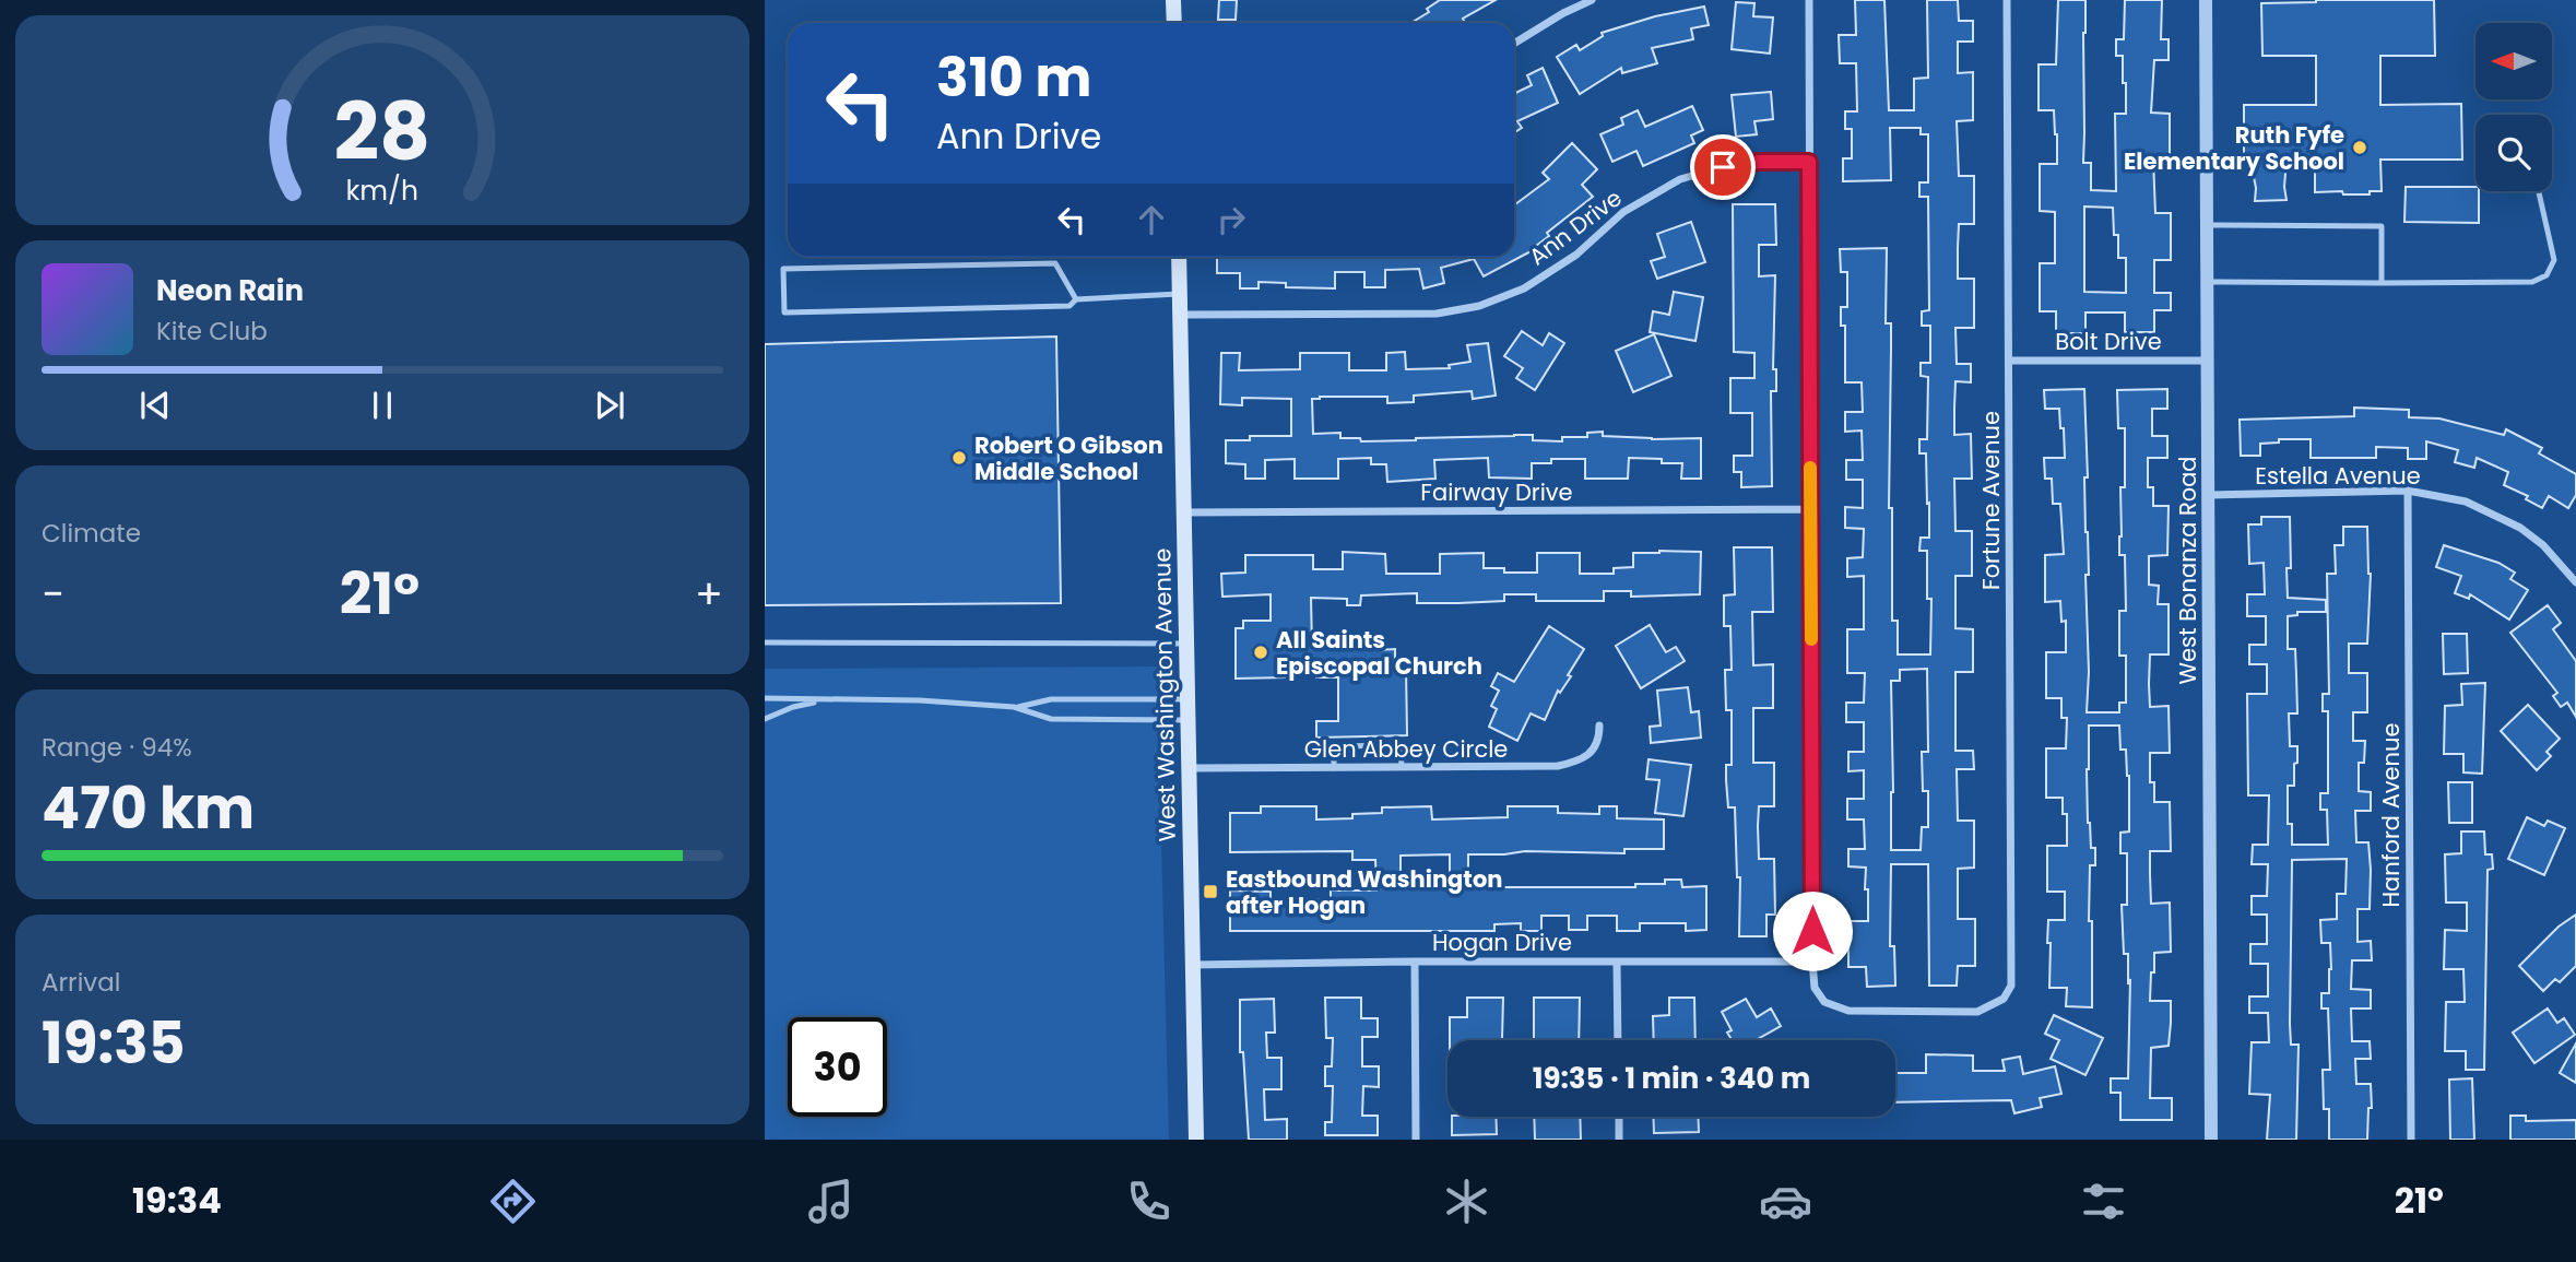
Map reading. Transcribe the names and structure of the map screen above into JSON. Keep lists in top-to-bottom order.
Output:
{
  "streets": {
    "main road": ["West Washington Avenue"],
    "street": [
      "Ann Drive",
      "Bolt Drive",
      "Estella Avenue",
      "Fairway Drive",
      "Fortune Avenue",
      "West Bonanza Road",
      "Glen Abbey Circle",
      "Hanford Avenue",
      "Hogan Drive"
    ]
  },
  "crossings": [
    ["Ann Drive", "West Washington Avenue"],
    ["Bolt Drive", "Fortune Avenue"],
    ["Bolt Drive", "West Bonanza Road"],
    ["Estella Avenue", "West Bonanza Road"],
    ["Estella Avenue", "Hanford Avenue"],
    ["Fairway Drive", "West Washington Avenue"],
    ["Fortune Avenue", "Hogan Drive"],
    ["West Washington Avenue", "Glen Abbey Circle"],
    ["West Washington Avenue", "Hogan Drive"]
  ],
  "places": {
    "other": ["Ruth Fyfe Elementary School", "Robert O Gibson Middle School", "All Saints Episcopal Church"],
    "transit": ["Eastbound Washington after Hogan"]
  },
  "north": "left",
  "page": {
    "turn": ["310 m", "Ann Drive"],
    "song": ["Neon Rain", "Kite Club"],
    "tile": [
      "Climate",
      ["Range · 94%", "470 km"],
      ["Arrival", "19:35"]
    ],
    "heat": ["−", "21°", "+"],
    "limit": "30",
    "trip": "19:35 · 1 min · 340 m",
    "tabs": ["19:34", "21°"],
    "gauge": ["28", "km/h"]
  }
}
